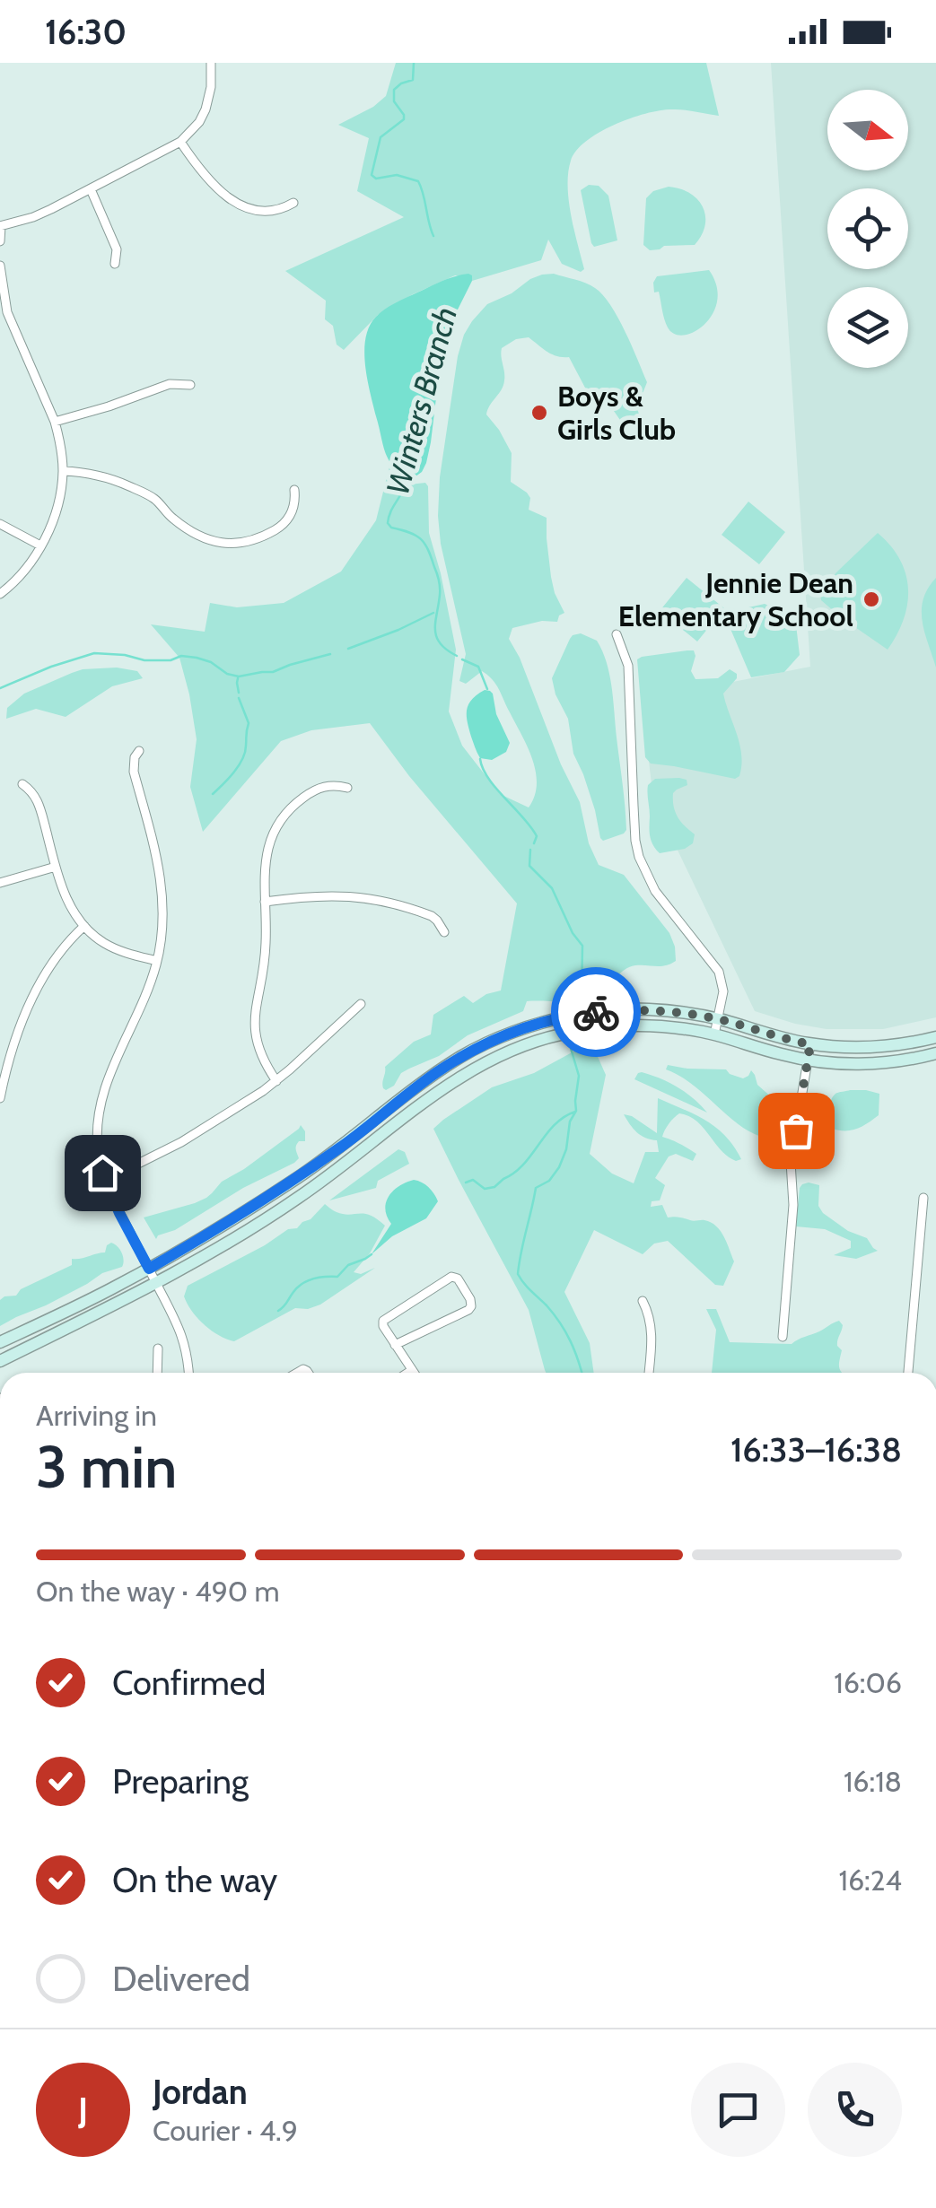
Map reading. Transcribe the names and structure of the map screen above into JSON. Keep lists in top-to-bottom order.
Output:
{
  "water": ["Winters Branch"],
  "places": ["Boys & Girls Club", "Jennie Dean Elementary School"],
  "north": "right",
  "page": {
    "status": "16:30",
    "heading": ["3 min", "Arriving in", "16:33–16:38"],
    "panel": ["Jordan", "Courier · 4.9"],
    "bar": "On the way · 490 m",
    "list": [
      ["Confirmed", "16:06"],
      ["Preparing", "16:18"],
      ["On the way", "16:24"],
      "Delivered"
    ],
    "round": "J"
  }
}
